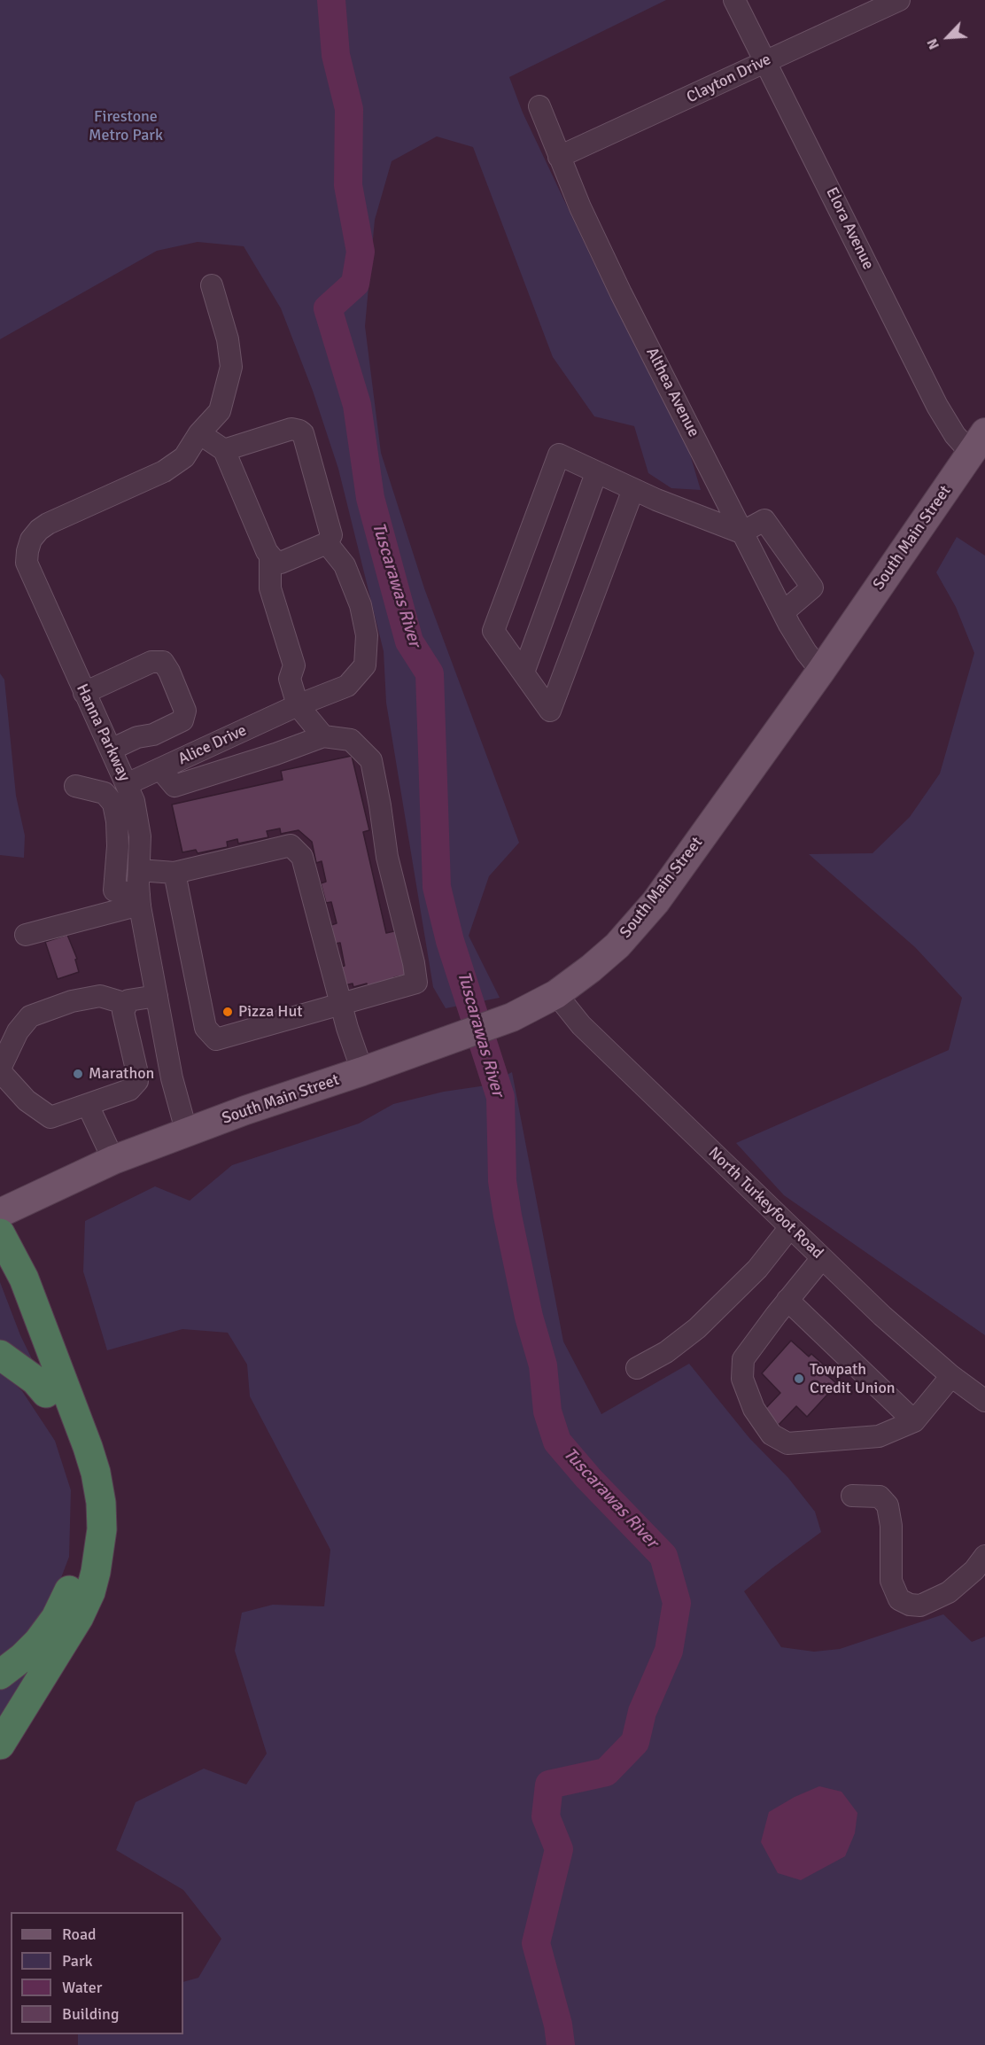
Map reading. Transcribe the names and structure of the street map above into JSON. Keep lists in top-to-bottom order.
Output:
{
  "streets": {
    "main road": ["South Main Street"],
    "street": [
      "Clayton Drive",
      "Elora Avenue",
      "Althea Avenue",
      "Hanna Parkway",
      "Alice Drive",
      "North Turkeyfoot Road"
    ]
  },
  "crossings": [
    ["Clayton Drive", "Elora Avenue"],
    ["Clayton Drive", "Althea Avenue"],
    ["Elora Avenue", "South Main Street"],
    ["Althea Avenue", "South Main Street"],
    ["South Main Street", "Hanna Parkway"],
    ["South Main Street", "North Turkeyfoot Road"],
    ["Hanna Parkway", "Alice Drive"]
  ],
  "water": ["Tuscarawas River"],
  "parks": ["Firestone Metro Park"],
  "places": ["Pizza Hut", "Marathon", "Towpath Credit Union"],
  "legend": [
    "Road",
    "Park",
    "Water",
    "Building"
  ],
  "north": "bottom left"
}
